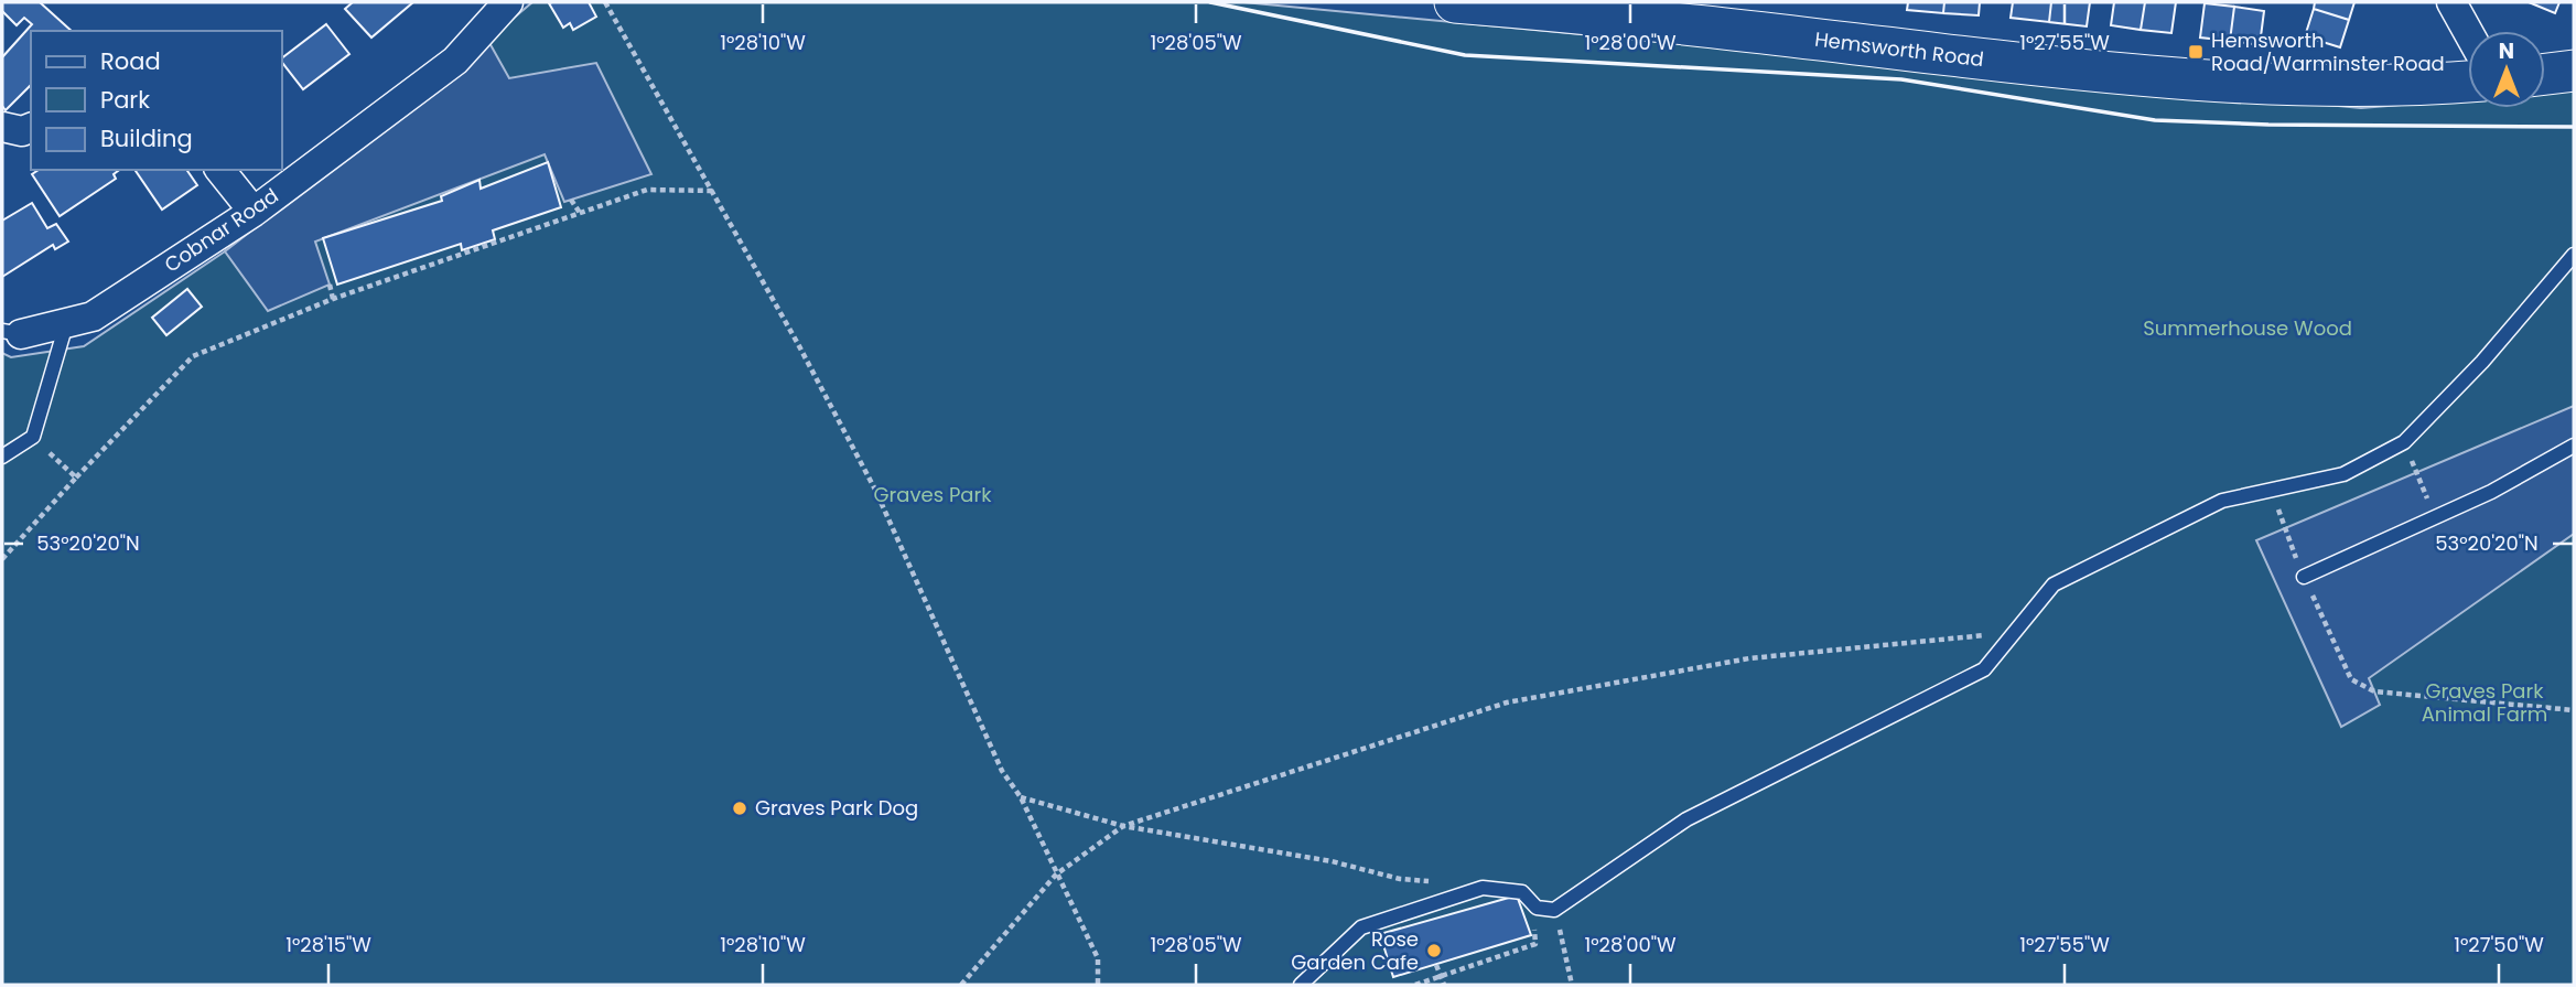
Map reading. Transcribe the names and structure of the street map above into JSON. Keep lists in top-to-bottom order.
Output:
{
  "streets": {
    "street": ["Hemsworth Road", "Cobnar Road"]
  },
  "parks": ["Summerhouse Wood", "Graves Park", "Graves Park Animal Farm"],
  "places": {
    "transit": ["Hemsworth Road/Warminster Road"],
    "other": ["Graves Park Dog", "Rose Garden Cafe"]
  },
  "legend": ["Road", "Park", "Building"],
  "north": "top",
  "coordinates": [
    "1°28'10\"W",
    "1°28'05\"W",
    "1°28'00\"W",
    "1°27'55\"W",
    "53°20'20\"N",
    "1°28'15\"W",
    "1°27'50\"W"
  ]
}
